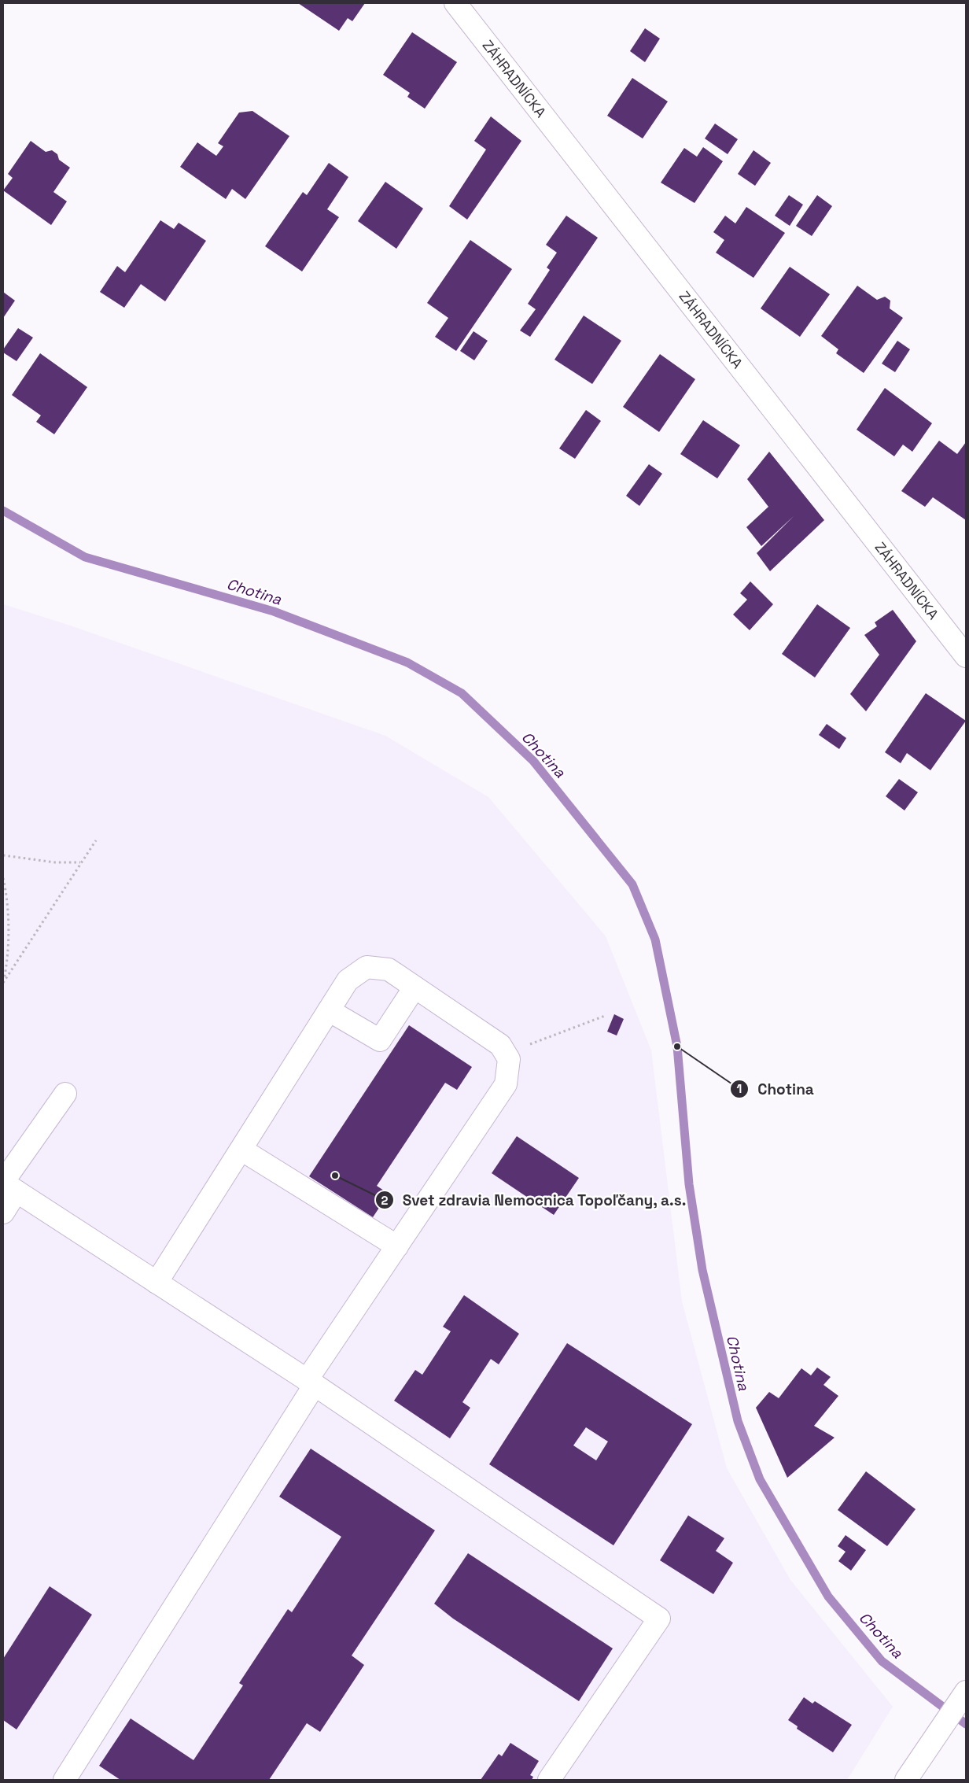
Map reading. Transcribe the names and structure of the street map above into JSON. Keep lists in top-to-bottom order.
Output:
{
  "streets": {
    "street": ["ZÁHRADNÍCKA"]
  },
  "water": ["Chotina"],
  "places": ["Chotina", "Svet zdravia Nemocnica Topoľčany, a.s."]
}
